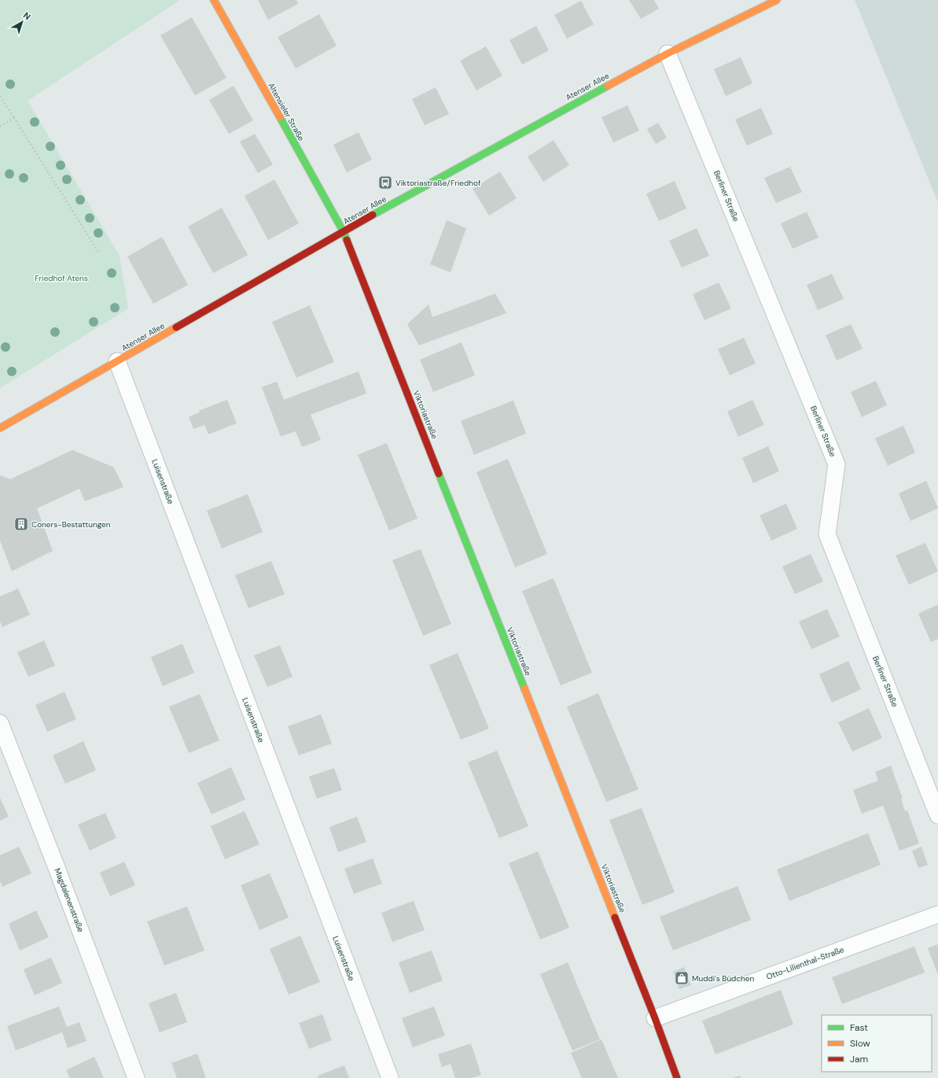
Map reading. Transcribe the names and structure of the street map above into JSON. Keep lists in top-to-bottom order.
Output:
{
  "streets": {
    "street": [
      "Atenser Allee",
      "Altensieler Straße",
      "Berliner Straße",
      "Viktoriastraße",
      "Luisenstraße",
      "Magdalenenstraße",
      "Otto-Lilienthal-Straße"
    ]
  },
  "crossings": [
    ["Atenser Allee", "Altensieler Straße"],
    ["Atenser Allee", "Berliner Straße"],
    ["Atenser Allee", "Viktoriastraße"],
    ["Atenser Allee", "Luisenstraße"],
    ["Altensieler Straße", "Viktoriastraße"],
    ["Viktoriastraße", "Otto-Lilienthal-Straße"]
  ],
  "parks": ["Friedhof Atens"],
  "places": {
    "bus stop": ["Viktoriastraße/Friedhof"],
    "building": ["Coners-Bestattungen"],
    "shop": ["Muddi's Büdchen"]
  },
  "legend": ["Fast", "Slow", "Jam"],
  "north": "top right"
}
